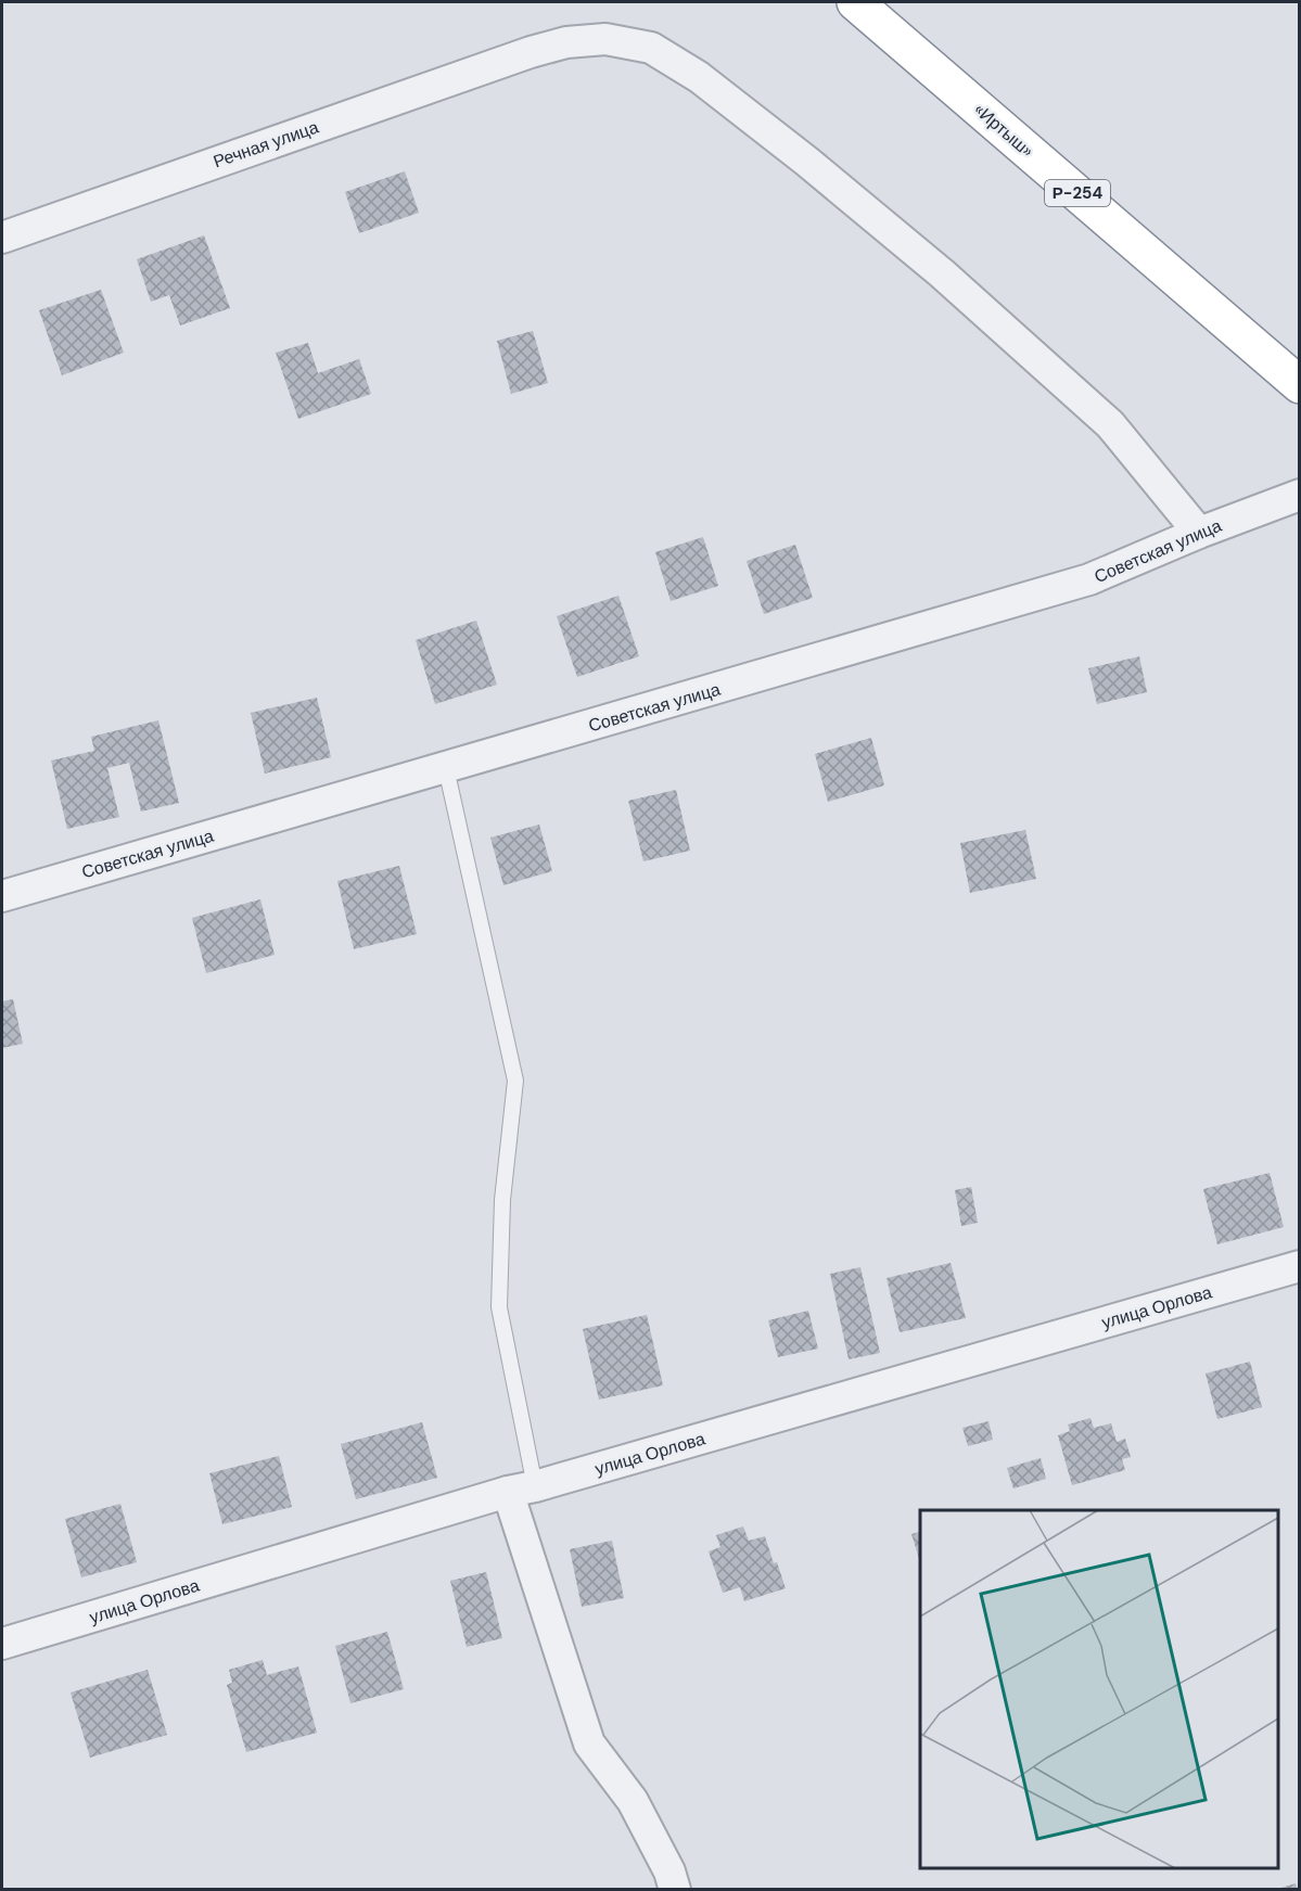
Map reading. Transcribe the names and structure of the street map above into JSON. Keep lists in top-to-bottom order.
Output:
{
  "streets": {
    "highway": ["«Иртыш»", "Р-254"],
    "street": ["Речная улица", "Советская улица", "улица Орлова"]
  },
  "crossings": [
    ["Речная улица", "Советская улица"]
  ]
}
